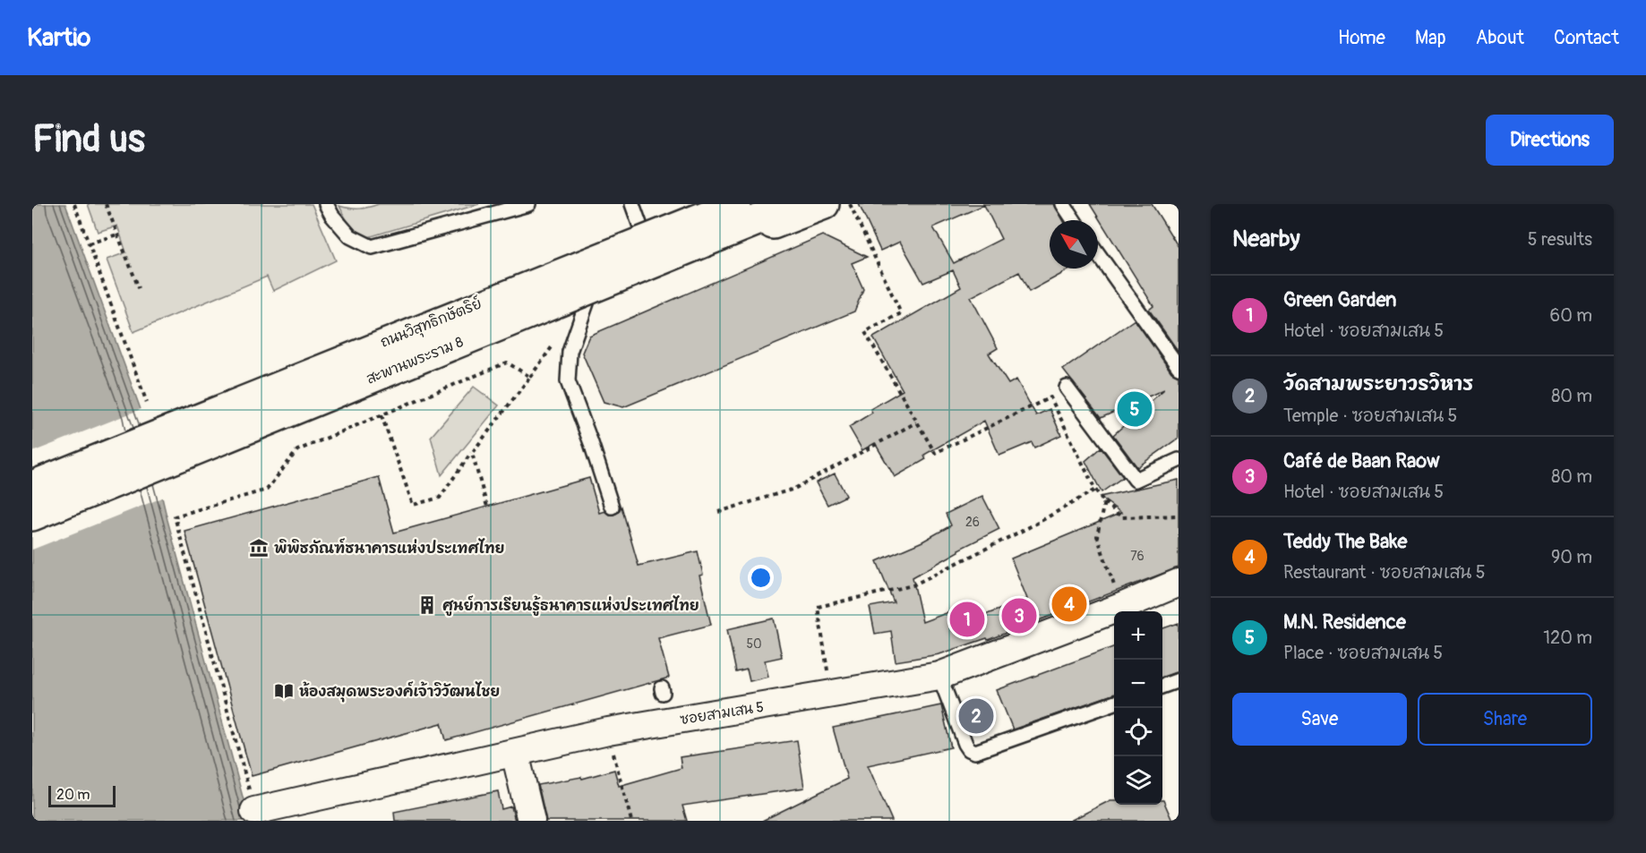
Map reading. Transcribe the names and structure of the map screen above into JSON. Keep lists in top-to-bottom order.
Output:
{
  "streets": {
    "main road": ["ถนนวิสุทธิกษัตริย์", "สะพานพระราม 8"],
    "street": ["ซอยสามเสน 5"]
  },
  "places": {
    "museum": ["พิพิธภัณฑ์ธนาคารแห่งประเทศไทย"],
    "building": ["ศูนย์การเรียนรู้ธนาคารแห่งประเทศไทย"],
    "library": ["ห้องสมุดพระองค์เจ้าวิวัฒนไชย"]
  },
  "house_numbers": ["26", "76", "50"],
  "scale_bar": "20 m",
  "north": "top left",
  "page": {
    "header": "Kartio",
    "nav": [
      "Home",
      "Map",
      "About",
      "Contact"
    ],
    "buttons": [
      "Directions",
      ["Save", "Share"]
    ],
    "title": "Find us",
    "heading": ["Nearby", "5 results"],
    "list": [
      {
        "mark": "1",
        "name": "Green Garden",
        "note": "Hotel · ซอยสามเสน 5",
        "value": "60 m"
      },
      {
        "mark": "2",
        "name": "วัดสามพระยาวรวิหาร",
        "note": "Temple · ซอยสามเสน 5",
        "value": "80 m"
      },
      {
        "mark": "3",
        "name": "Café de Baan Raow",
        "note": "Hotel · ซอยสามเสน 5",
        "value": "80 m"
      },
      {
        "mark": "4",
        "name": "Teddy The Bake",
        "note": "Restaurant · ซอยสามเสน 5",
        "value": "90 m"
      },
      {
        "mark": "5",
        "name": "M.N. Residence",
        "note": "Place · ซอยสามเสน 5",
        "value": "120 m"
      }
    ],
    "pins": [
      "5",
      "4",
      "3",
      "1",
      "2"
    ],
    "map_buttons": ["+", "−"],
    "scale": "20 m"
  }
}
